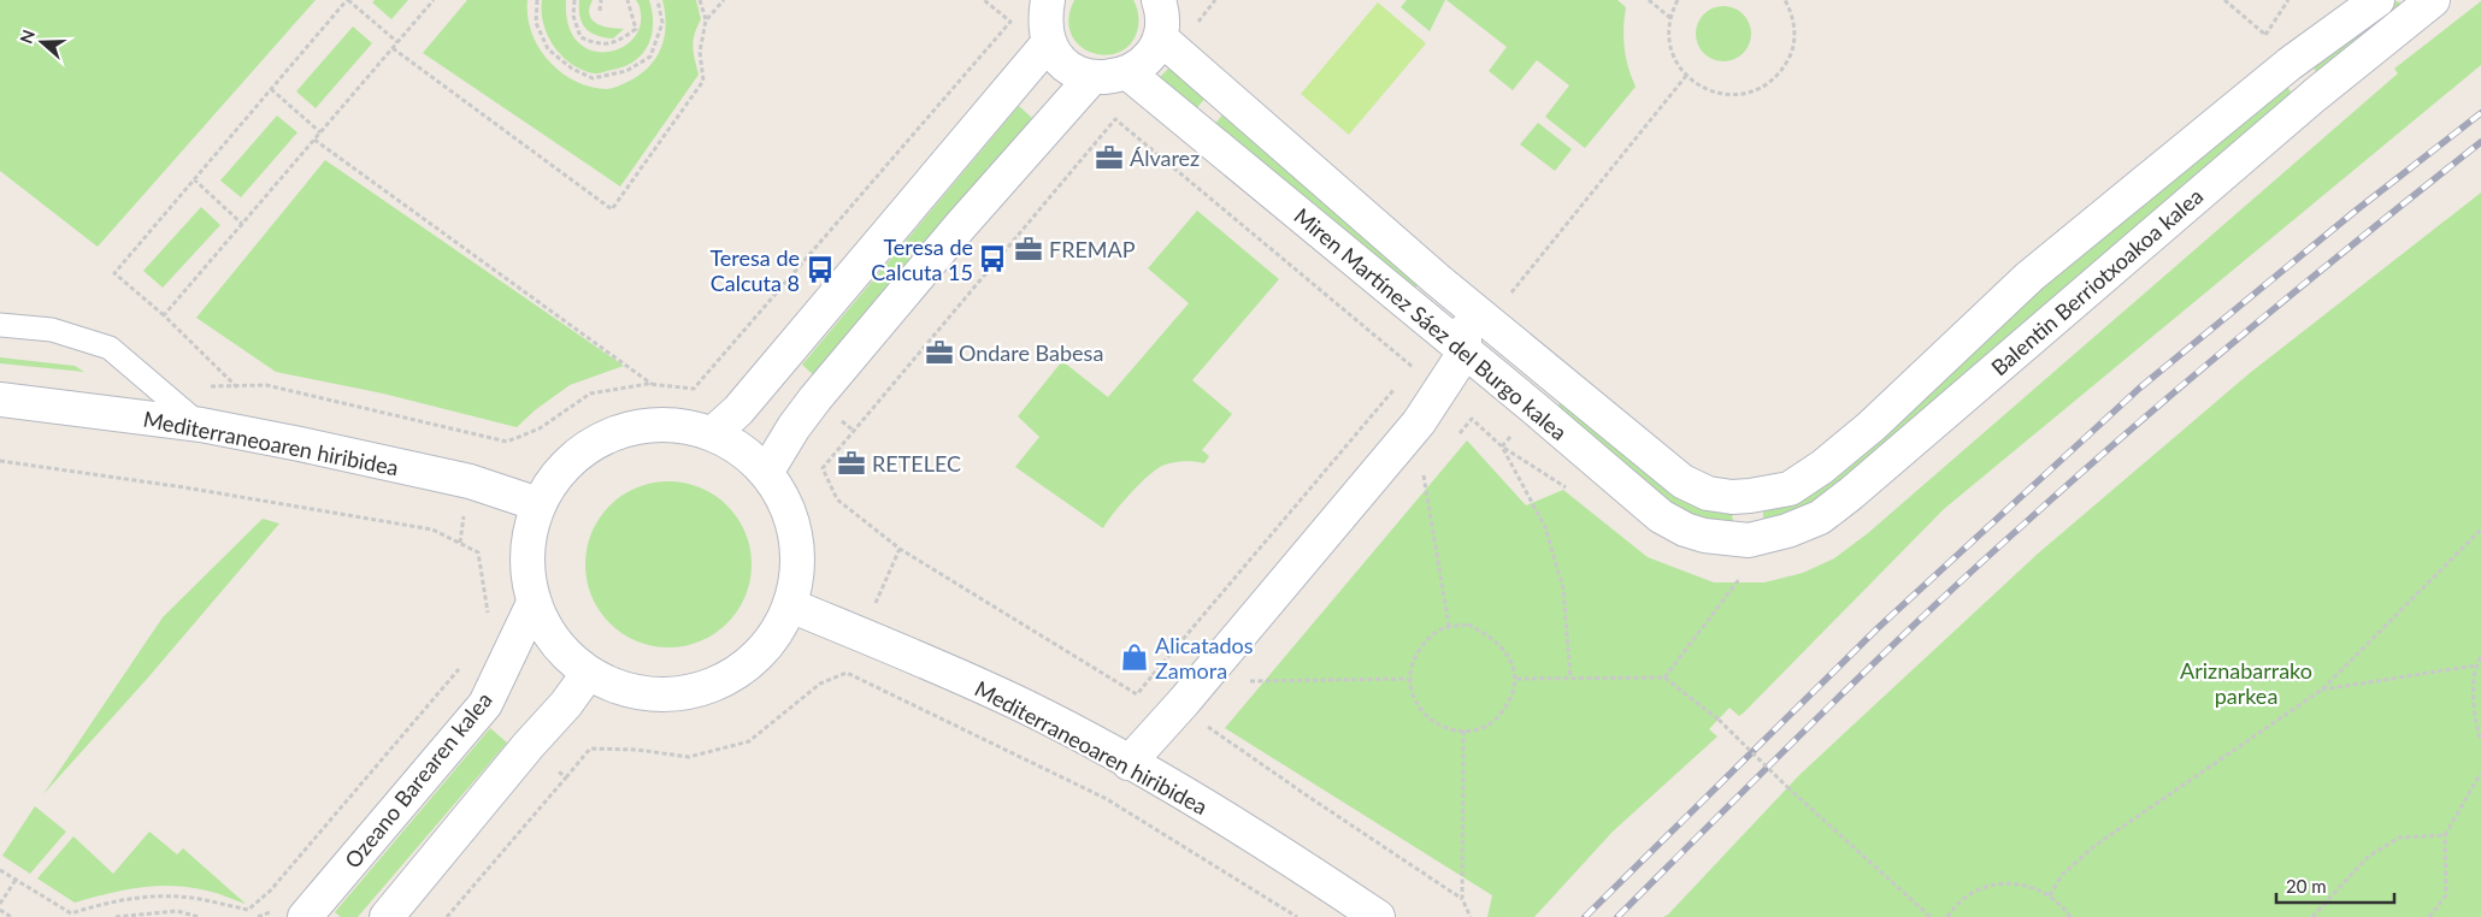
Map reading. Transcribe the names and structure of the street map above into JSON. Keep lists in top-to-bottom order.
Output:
{
  "streets": {
    "street": [
      "Balentin Berriotxoakoa kalea",
      "Miren Martínez Sáez del Burgo kalea",
      "Mediterraneoaren hiribidea",
      "Ozeano Barearen kalea"
    ]
  },
  "crossings": [
    ["Balentin Berriotxoakoa kalea", "Miren Martínez Sáez del Burgo kalea"]
  ],
  "parks": ["Ariznabarrako parkea"],
  "places": {
    "office": [
      "Álvarez",
      "FREMAP",
      "Ondare Babesa",
      "RETELEC"
    ],
    "bus stop": ["Teresa de Calcuta 15", "Teresa de Calcuta 8"],
    "shop": ["Alicatados Zamora"]
  },
  "scale_bar": "20 m",
  "north": "left"
}
